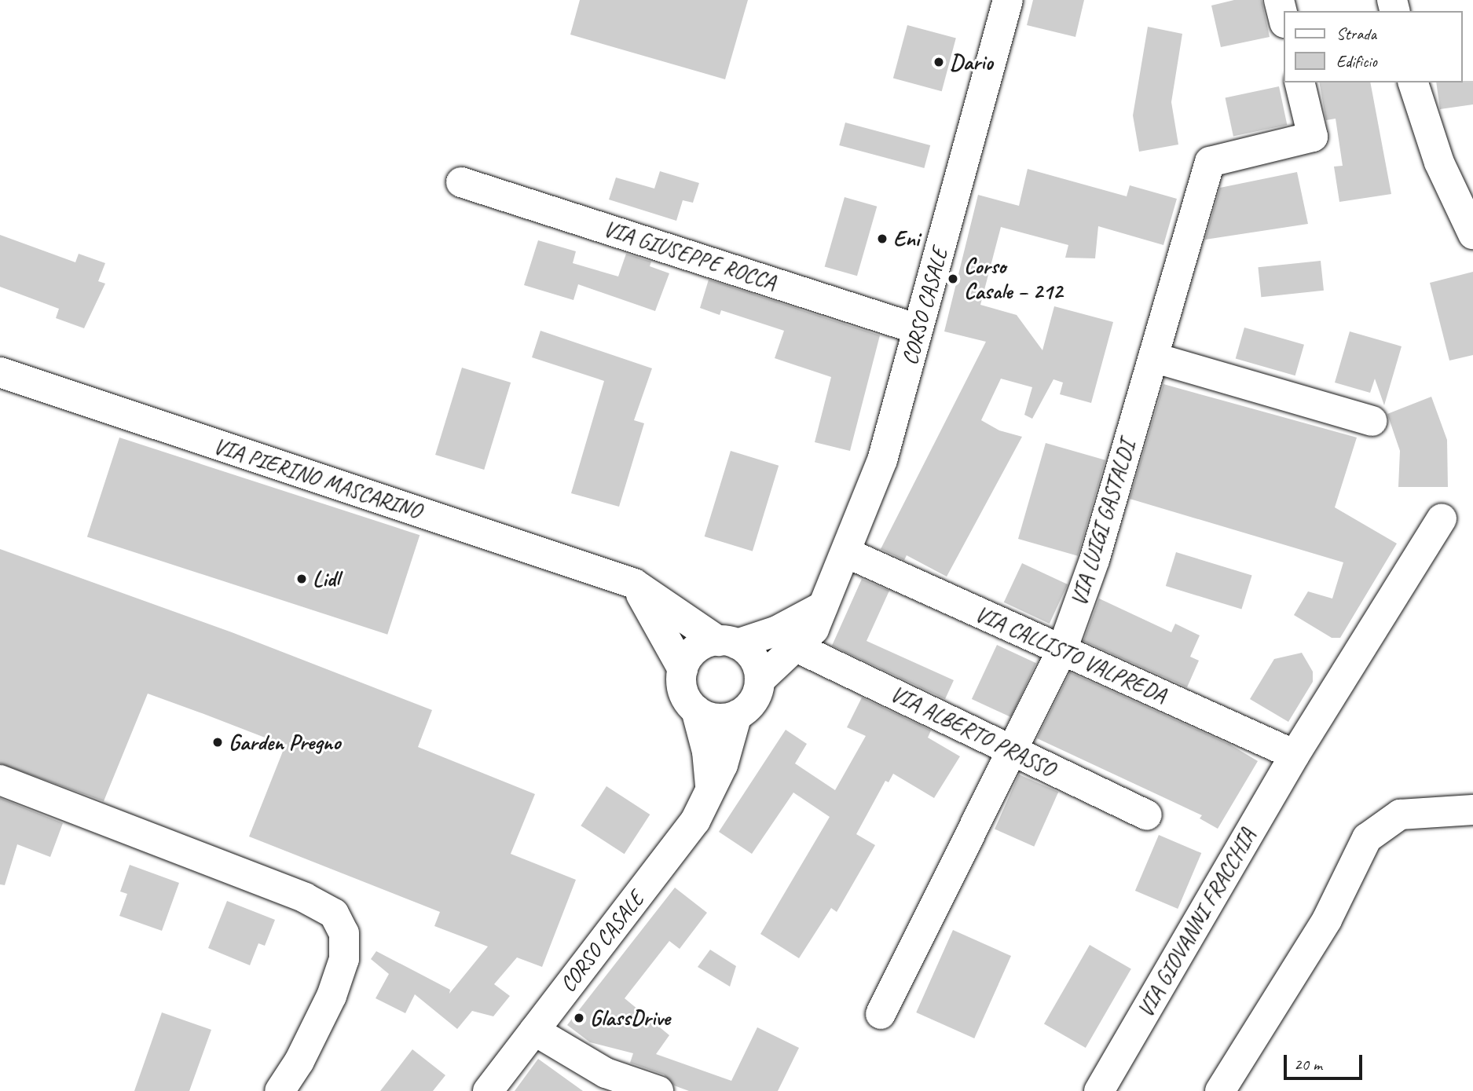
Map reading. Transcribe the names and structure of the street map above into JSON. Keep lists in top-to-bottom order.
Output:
{
  "streets": {
    "street": [
      "VIA GIUSEPPE ROCCA",
      "CORSO CASALE",
      "VIA PIERINO MASCARINO",
      "VIA LUIGI GASTALDI",
      "VIA CALLISTO VALPREDA",
      "VIA ALBERTO PRASSO",
      "VIA GIOVANNI FRACCHIA"
    ]
  },
  "crossings": [
    ["VIA GIUSEPPE ROCCA", "CORSO CASALE"],
    ["CORSO CASALE", "VIA PIERINO MASCARINO"],
    ["CORSO CASALE", "VIA CALLISTO VALPREDA"],
    ["CORSO CASALE", "VIA ALBERTO PRASSO"],
    ["VIA LUIGI GASTALDI", "VIA CALLISTO VALPREDA"],
    ["VIA LUIGI GASTALDI", "VIA ALBERTO PRASSO"],
    ["VIA CALLISTO VALPREDA", "VIA GIOVANNI FRACCHIA"]
  ],
  "places": [
    "Dario",
    "Eni",
    "Corso Casale – 212",
    "Lidl",
    "Garden Pregno",
    "GlassDrive"
  ],
  "legend": ["Strada", "Edificio"],
  "scale_bar": "20 m"
}
